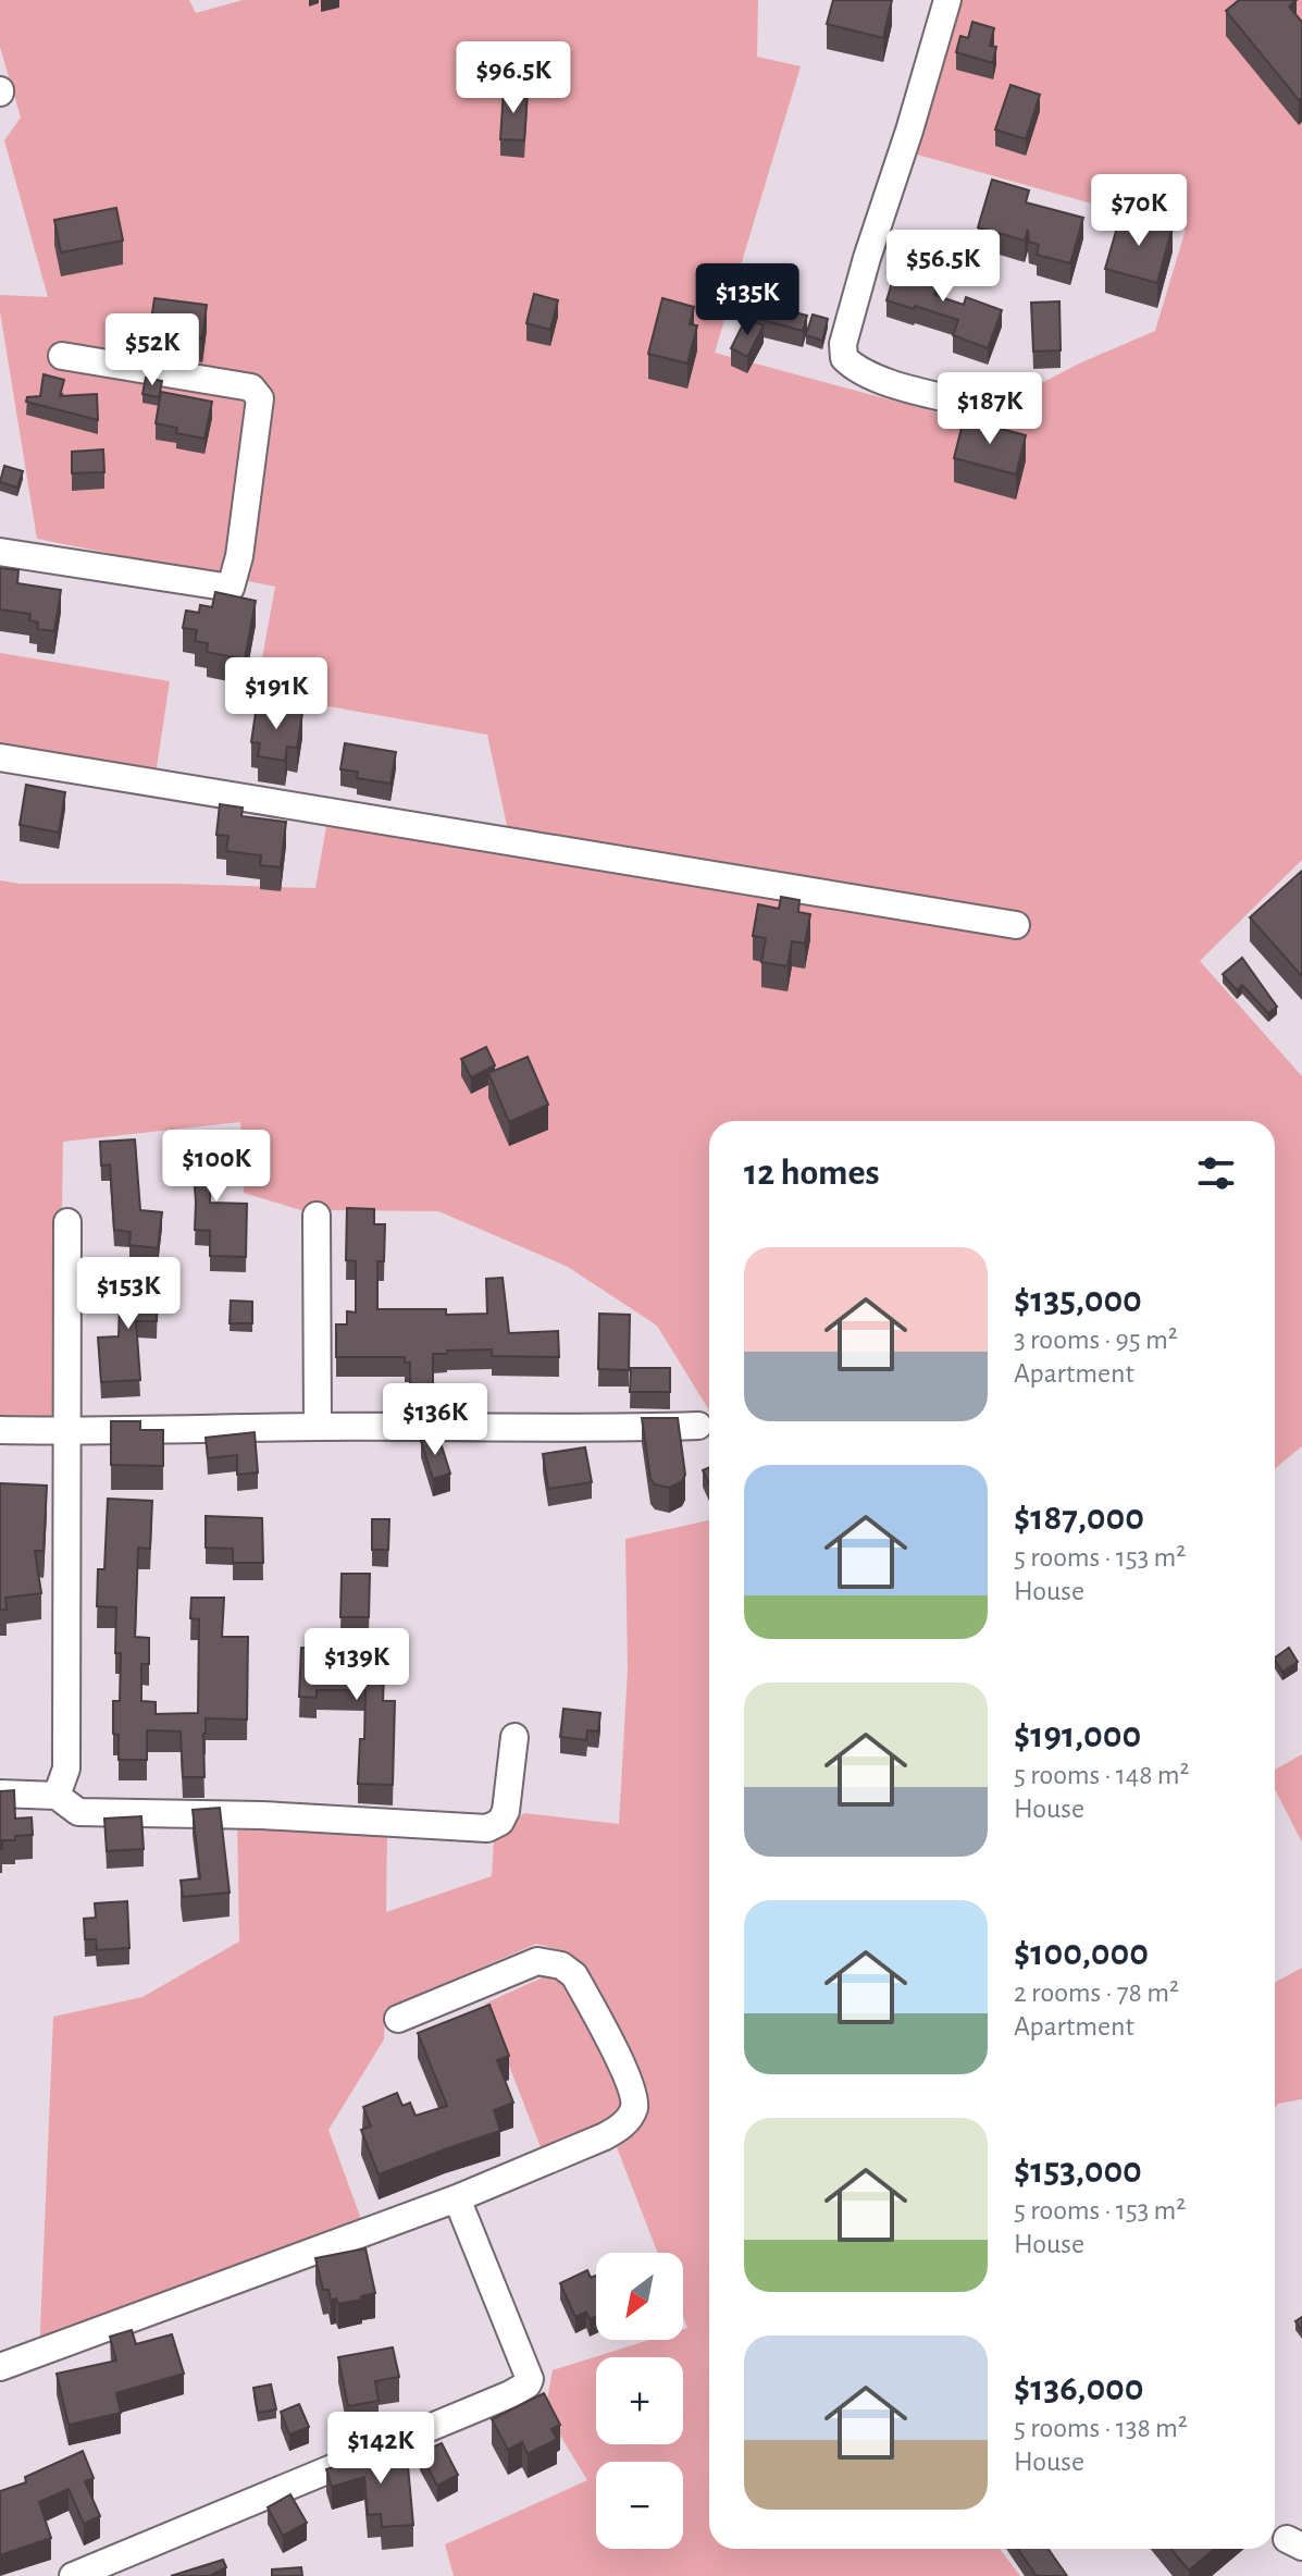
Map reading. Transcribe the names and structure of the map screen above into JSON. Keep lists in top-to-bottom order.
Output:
{
  "north": "bottom left",
  "page": {
    "price": [
      "$96.5K",
      "$70K",
      "$56.5K",
      "$135K",
      "$52K",
      "$187K",
      "$191K",
      "$100K",
      "$153K",
      "$136K",
      "$139K",
      "$142K"
    ],
    "heading": "12 homes",
    "list": [
      {
        "name": "$135,000",
        "note": "3 rooms · 95 m² · Apartment"
      },
      {
        "name": "$187,000",
        "note": "5 rooms · 153 m² · House"
      },
      {
        "name": "$191,000",
        "note": "5 rooms · 148 m² · House"
      },
      {
        "name": "$100,000",
        "note": "2 rooms · 78 m² · Apartment"
      },
      {
        "name": "$153,000",
        "note": "5 rooms · 153 m² · House"
      },
      {
        "name": "$136,000",
        "note": "5 rooms · 138 m² · House"
      }
    ],
    "map_buttons": ["+", "−"]
  }
}
